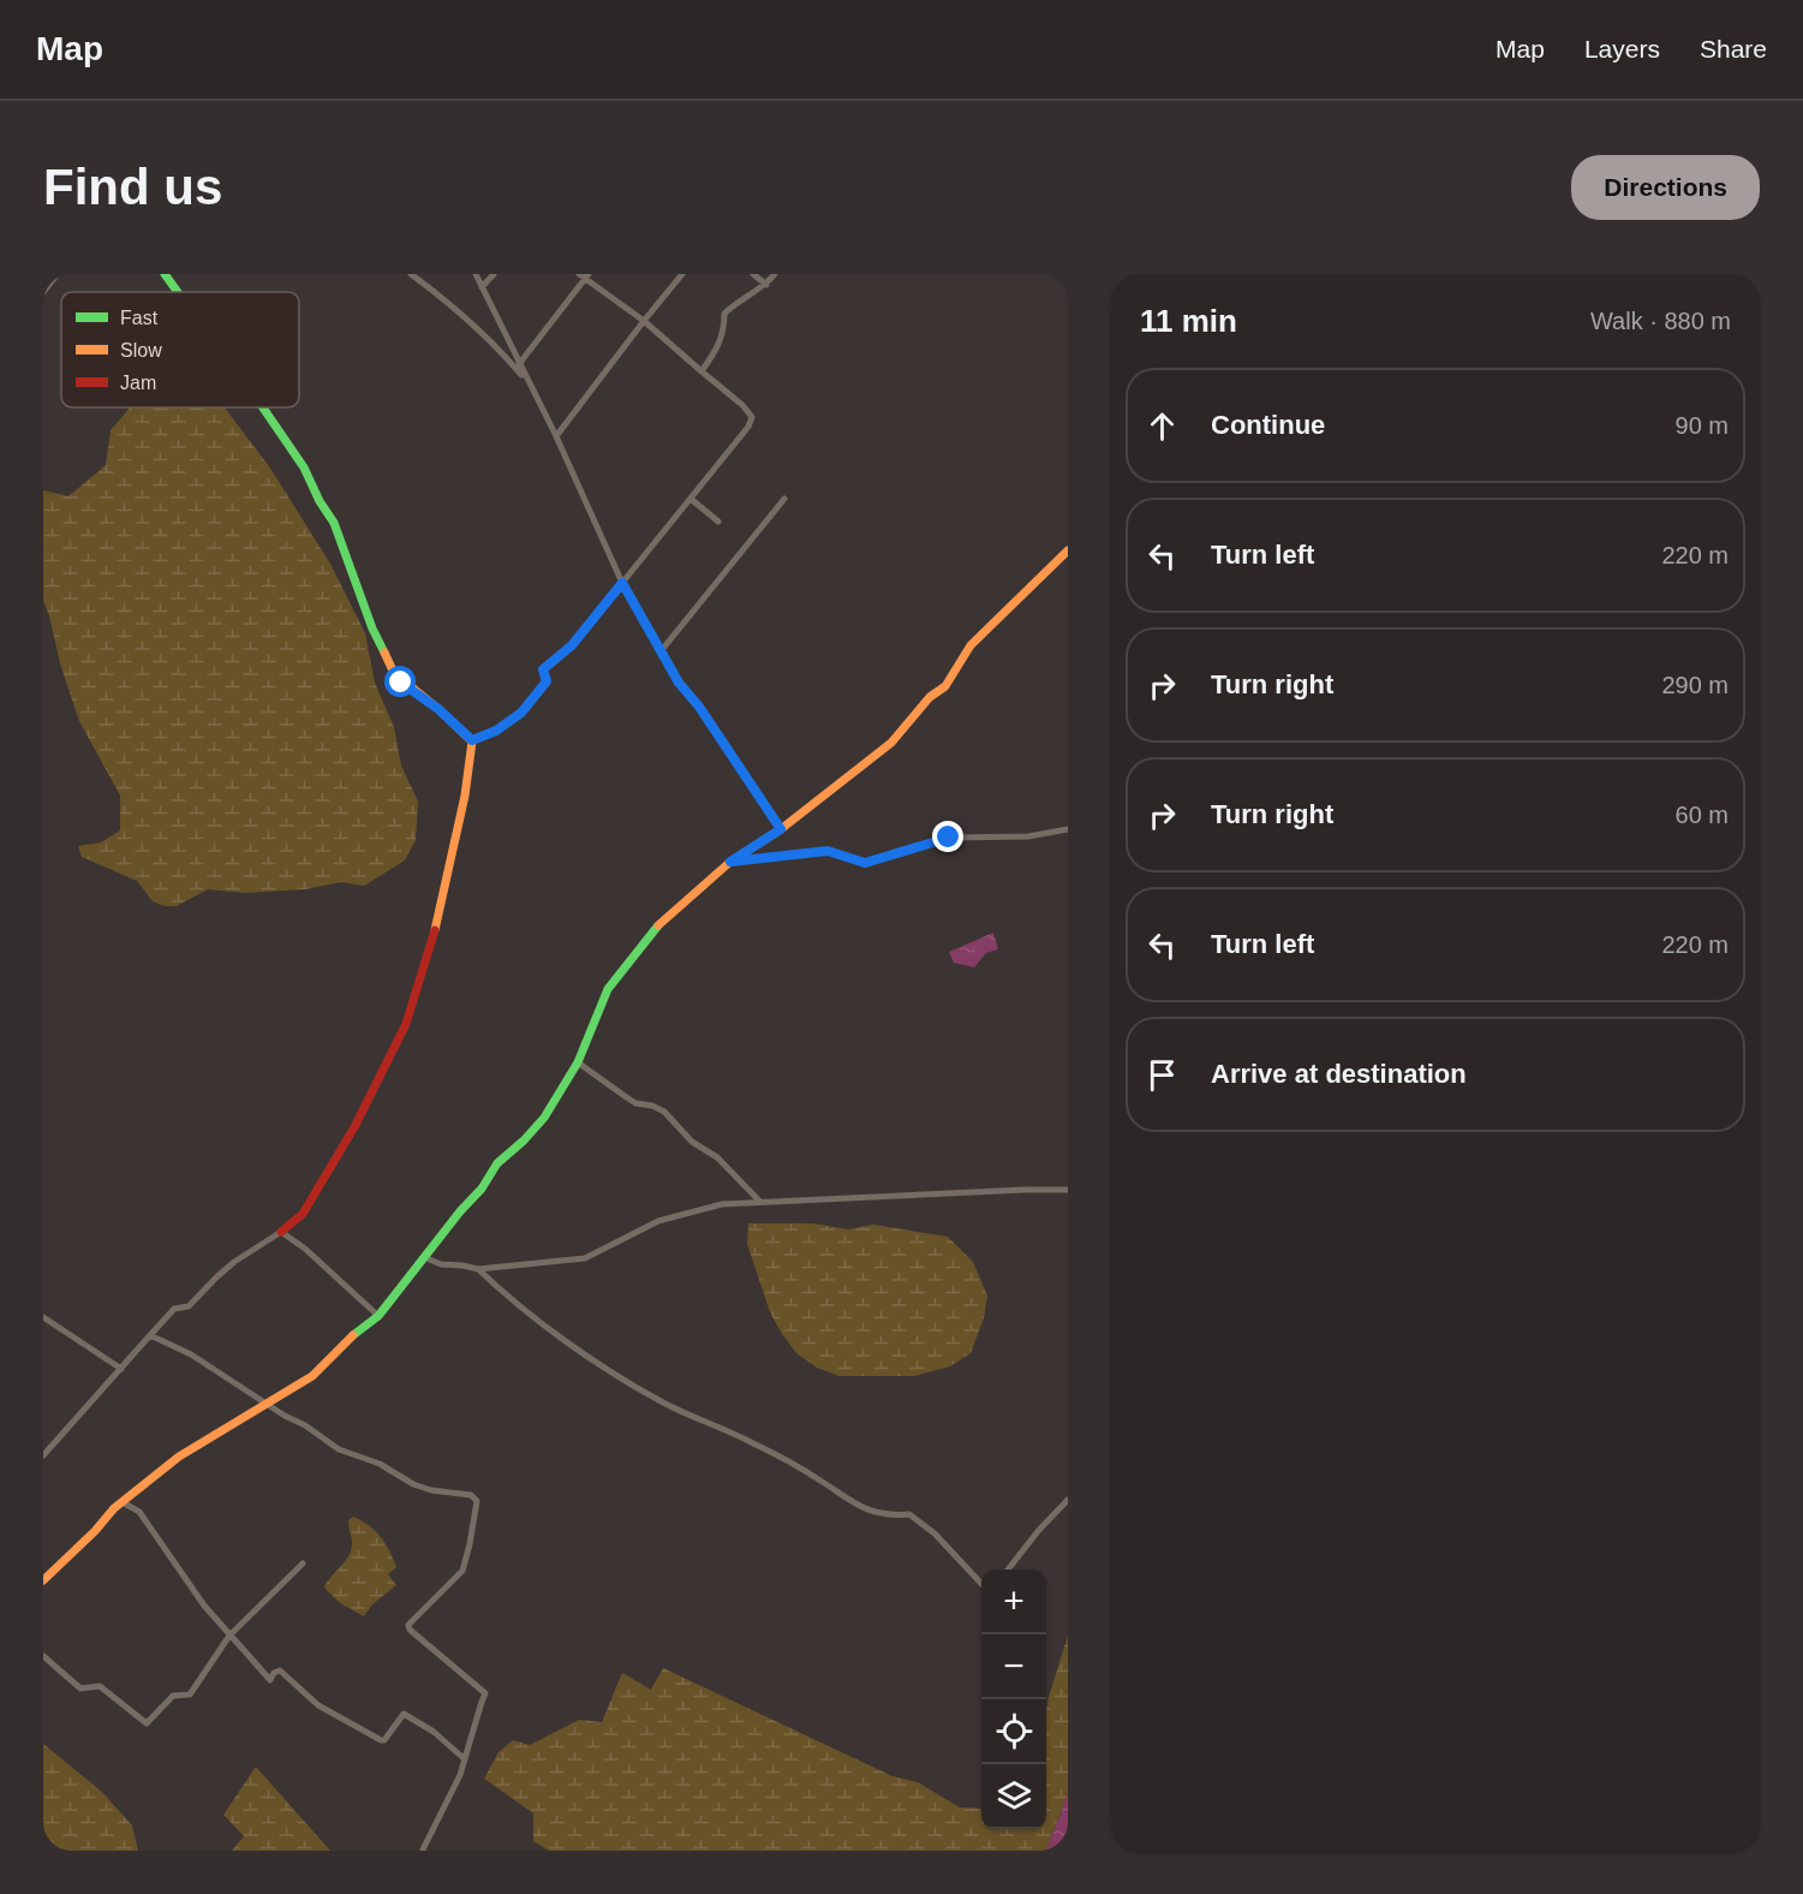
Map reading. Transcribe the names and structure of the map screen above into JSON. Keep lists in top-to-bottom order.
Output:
{
  "legend": ["Fast", "Slow", "Jam"],
  "page": {
    "header": "Map",
    "nav": ["Map", "Layers", "Share"],
    "buttons": "Directions",
    "title": "Find us",
    "heading": ["11 min", "Walk · 880 m"],
    "list": [
      ["Continue", "90 m"],
      ["Turn left", "220 m"],
      ["Turn right", "290 m"],
      ["Turn right", "60 m"],
      ["Turn left", "220 m"],
      "Arrive at destination"
    ],
    "map_buttons": ["+", "−"]
  }
}
